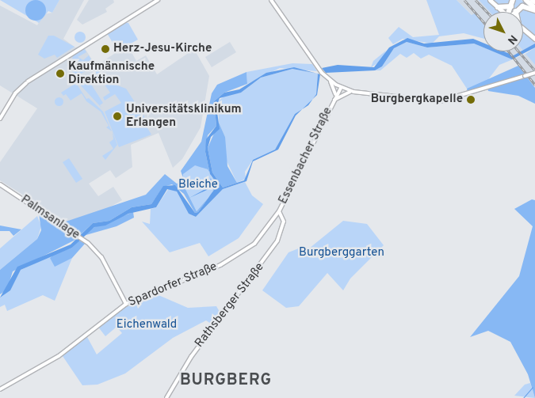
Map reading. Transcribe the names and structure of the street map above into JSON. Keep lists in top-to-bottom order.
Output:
{
  "streets": {
    "street": [
      "Essenbacher Straße",
      "Palmsanlage",
      "Spardorfer Straße",
      "Rathsberger Straße"
    ]
  },
  "crossings": [
    ["Essenbacher Straße", "Spardorfer Straße"],
    ["Essenbacher Straße", "Rathsberger Straße"],
    ["Palmsanlage", "Spardorfer Straße"],
    ["Spardorfer Straße", "Rathsberger Straße"]
  ],
  "districts": ["BURGBERG"],
  "parks": ["Bleiche", "Burgberggarten", "Eichenwald"],
  "places": [
    "Herz-Jesu-Kirche",
    "Kaufmännische Direktion",
    "Burgbergkapelle",
    "Universitätsklinikum Erlangen"
  ],
  "north": "bottom right"
}
